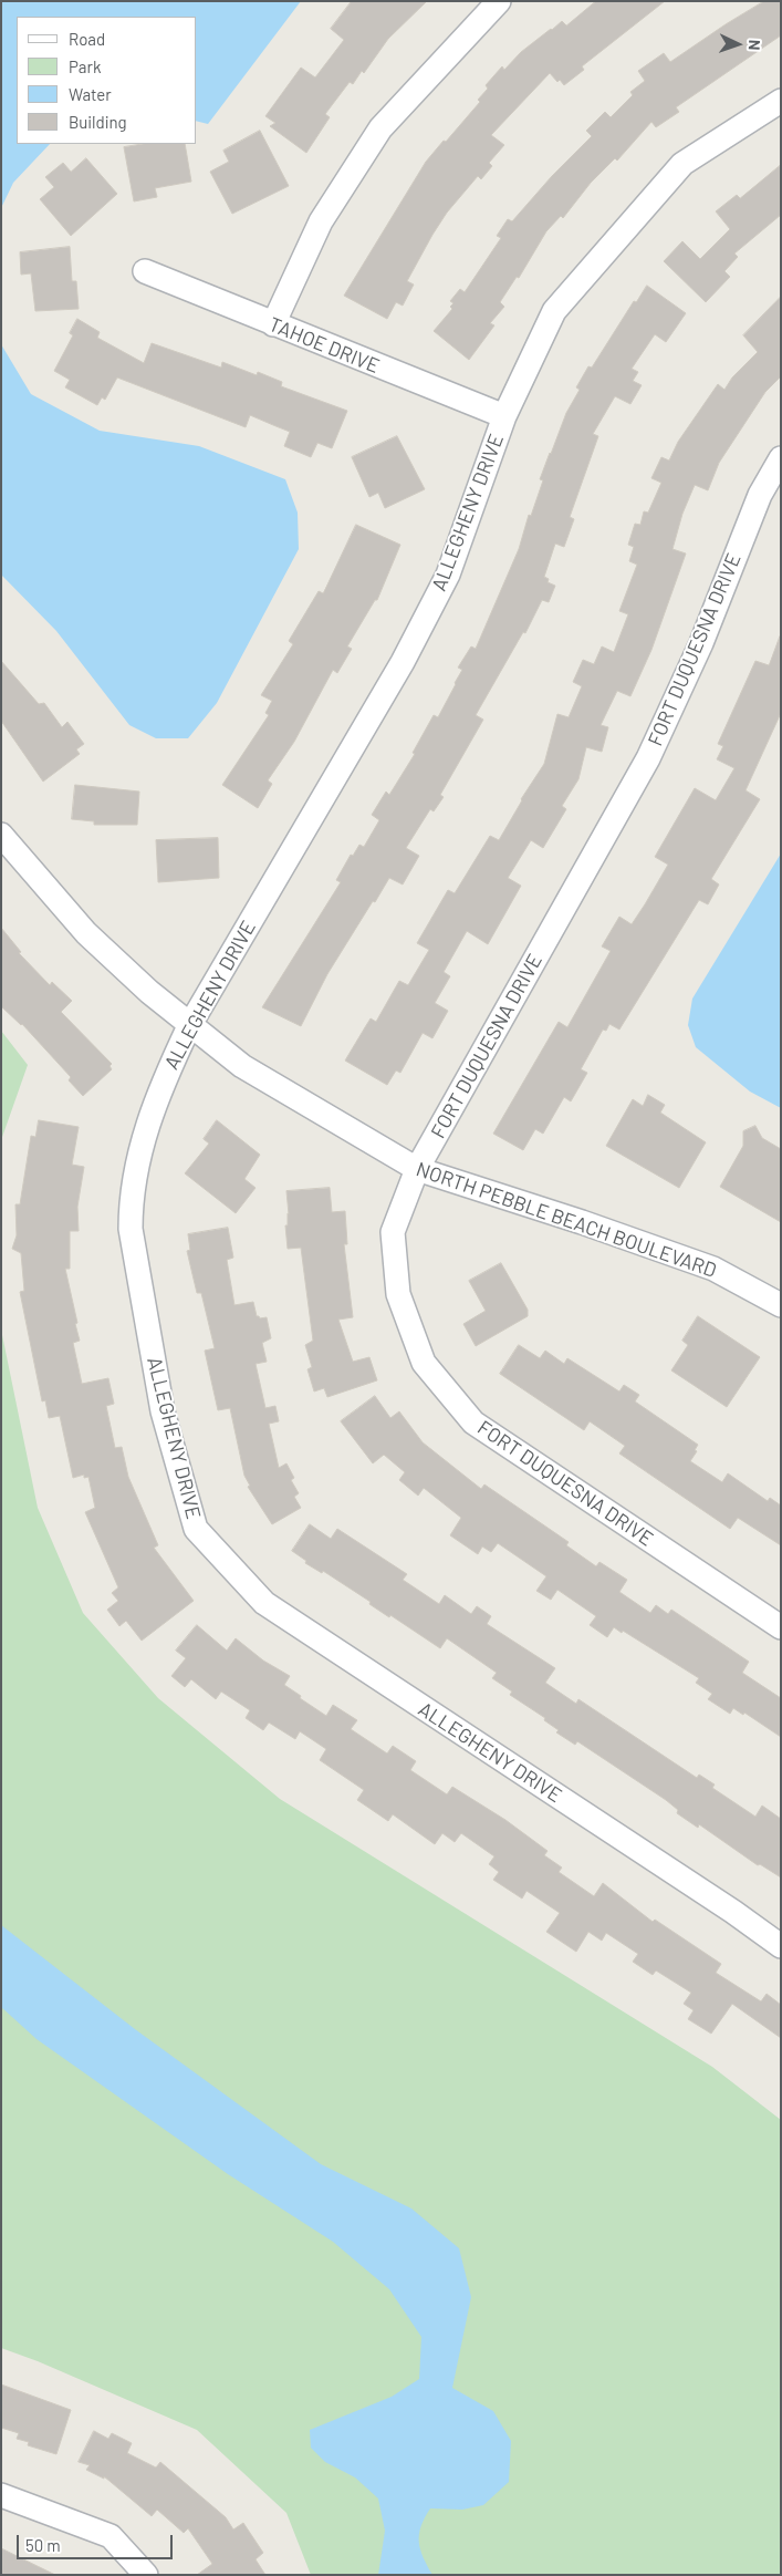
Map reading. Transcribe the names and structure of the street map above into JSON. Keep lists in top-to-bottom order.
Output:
{
  "streets": {
    "street": [
      "TAHOE DRIVE",
      "ALLEGHENY DRIVE",
      "FORT DUQUESNA DRIVE",
      "NORTH PEBBLE BEACH BOULEVARD"
    ]
  },
  "crossings": [
    ["TAHOE DRIVE", "ALLEGHENY DRIVE"],
    ["ALLEGHENY DRIVE", "NORTH PEBBLE BEACH BOULEVARD"],
    ["FORT DUQUESNA DRIVE", "NORTH PEBBLE BEACH BOULEVARD"]
  ],
  "legend": [
    "Road",
    "Park",
    "Water",
    "Building"
  ],
  "scale_bar": "50 m",
  "north": "right"
}
